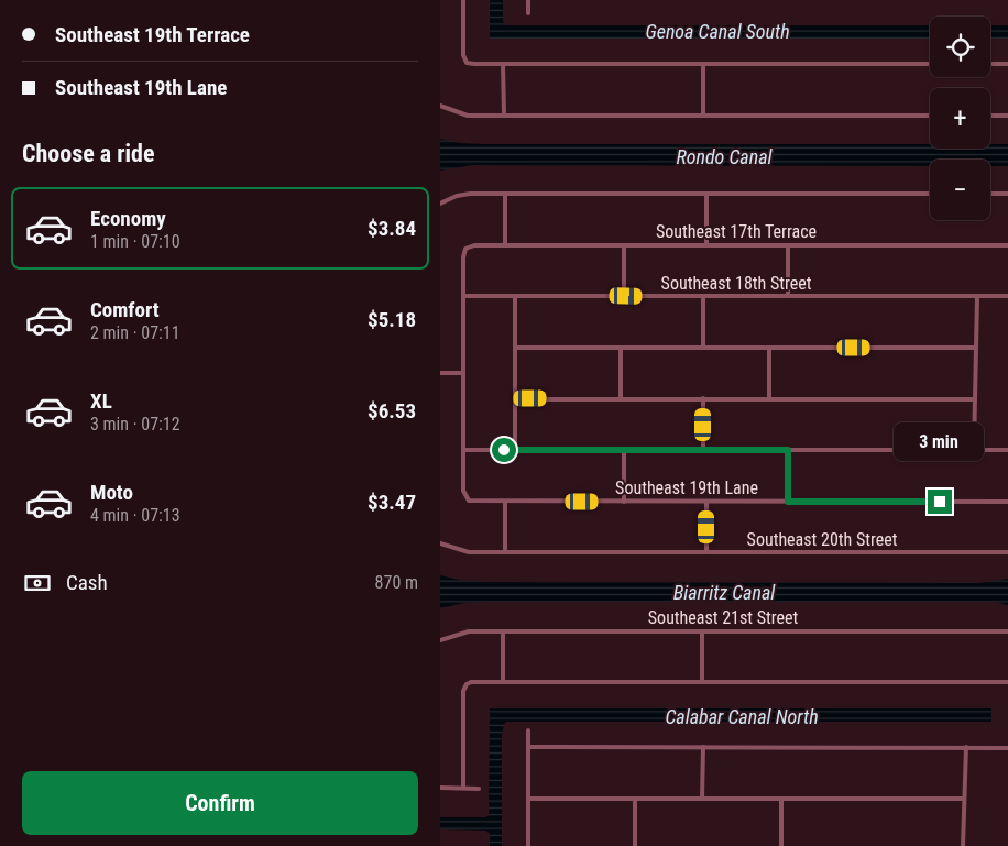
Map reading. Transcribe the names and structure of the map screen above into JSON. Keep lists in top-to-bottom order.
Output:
{
  "streets": {
    "street": [
      "Southeast 17th Terrace",
      "Southeast 18th Street",
      "Southeast 19th Lane",
      "Southeast 20th Street",
      "Southeast 21st Street"
    ]
  },
  "crossings": [
    ["Southeast 17th Terrace", "Southeast 18th Street"]
  ],
  "water": [
    "Genoa Canal South",
    "Rondo Canal",
    "Biarritz Canal",
    "Calabar Canal North"
  ],
  "page": {
    "banner": ["Southeast 19th Terrace", "Southeast 19th Lane"],
    "map_buttons": ["+", "−"],
    "heading": "Choose a ride",
    "list": [
      {
        "name": "Economy",
        "note": "1 min · 07:10",
        "value": "$3.84"
      },
      {
        "name": "Comfort",
        "note": "2 min · 07:11",
        "value": "$5.18"
      },
      {
        "name": "XL",
        "note": "3 min · 07:12",
        "value": "$6.53"
      },
      {
        "name": "Moto",
        "note": "4 min · 07:13",
        "value": "$3.47"
      }
    ],
    "bubble": "3 min",
    "pay": ["Cash", "870 m"],
    "buttons": "Confirm"
  }
}
